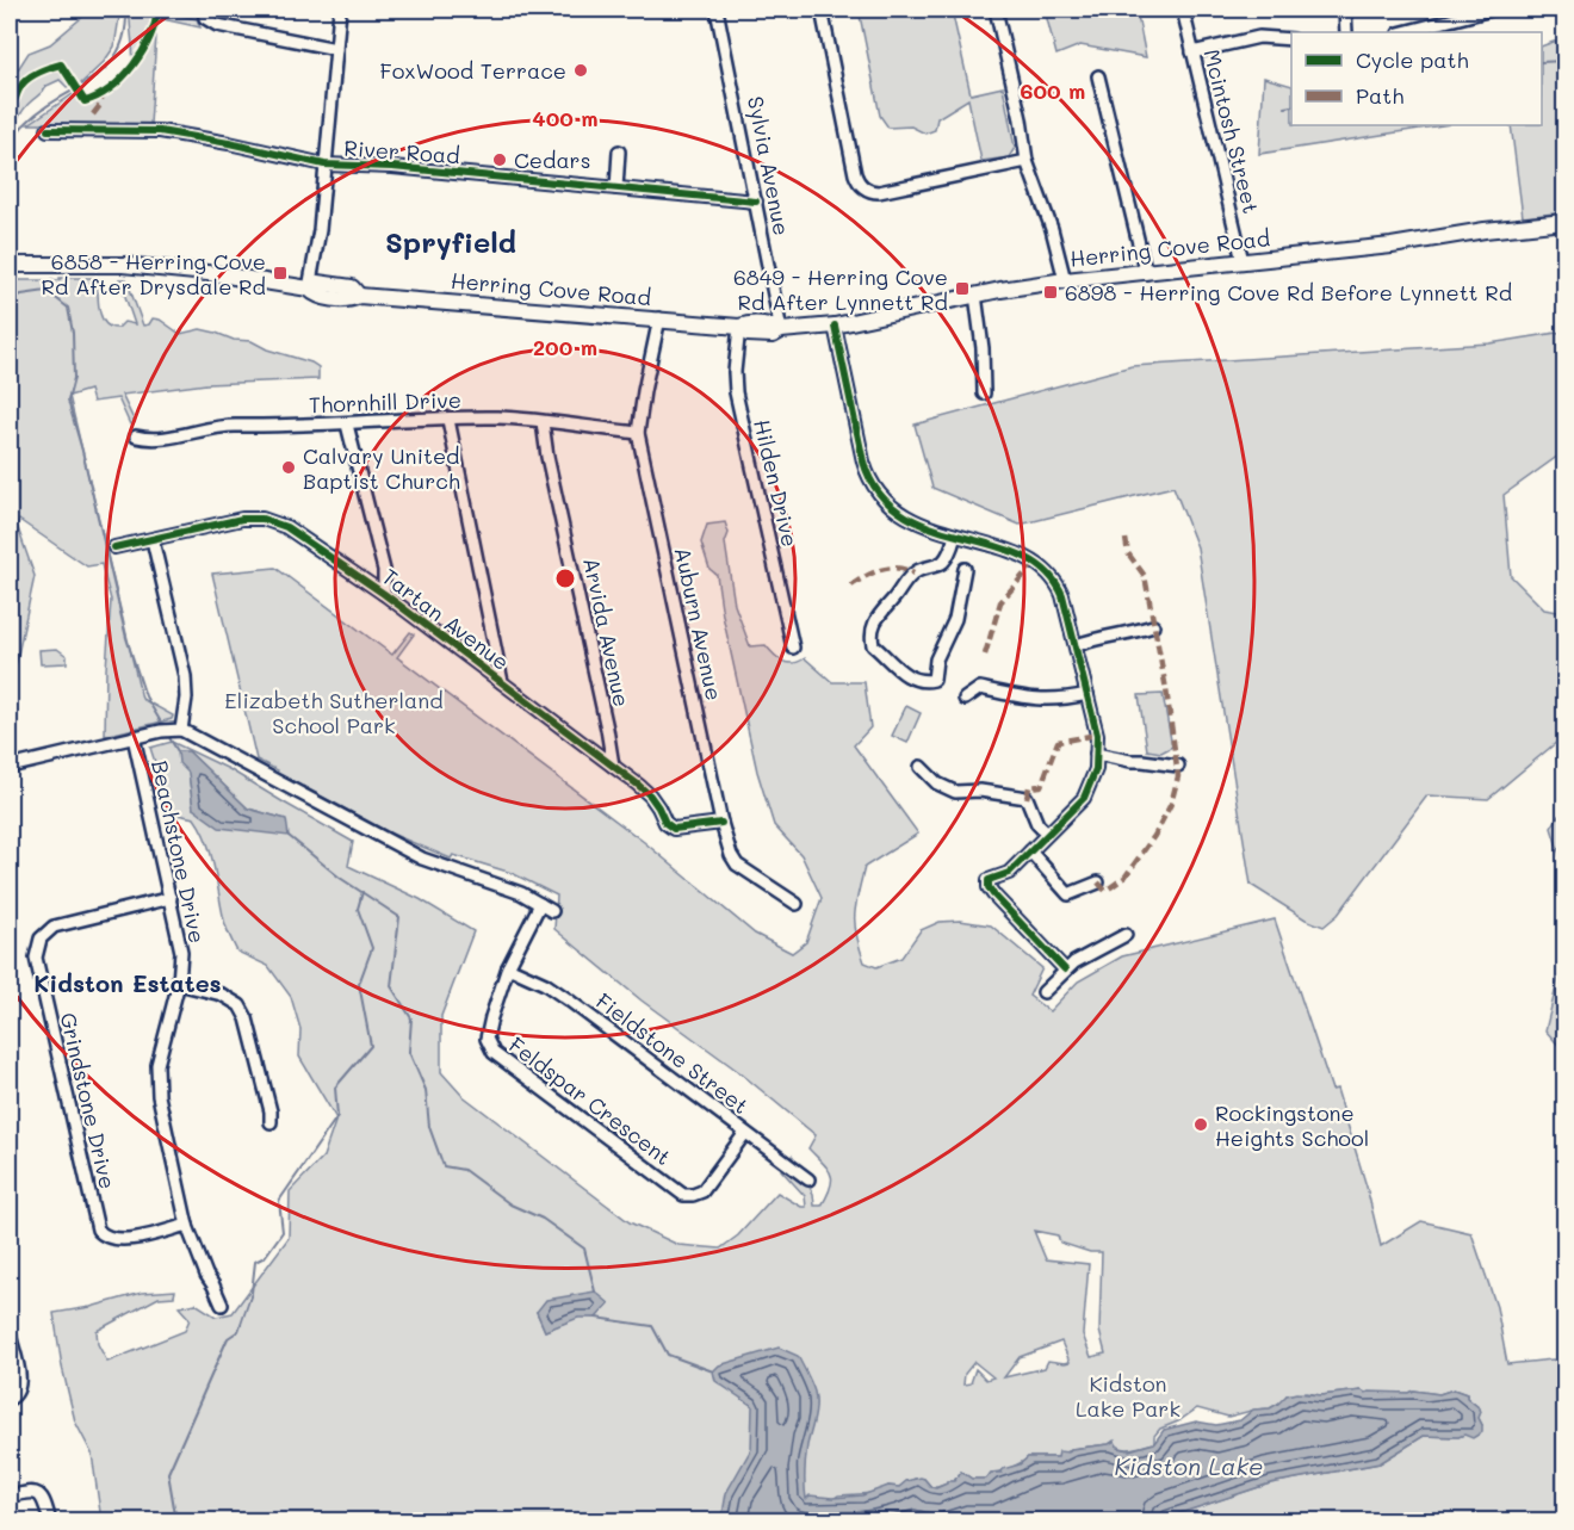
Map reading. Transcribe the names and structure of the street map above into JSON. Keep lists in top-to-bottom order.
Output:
{
  "streets": {
    "main road": ["Herring Cove Road"],
    "street": [
      "Mcintosh Street",
      "River Road",
      "Sylvia Avenue",
      "Thornhill Drive",
      "Hilden Drive",
      "Tartan Avenue",
      "Auburn Avenue",
      "Arvida Avenue",
      "Beachstone Drive",
      "Fieldstone Street",
      "Grindstone Drive",
      "Feldspar Crescent"
    ]
  },
  "crossings": [
    ["Mcintosh Street", "Herring Cove Road"],
    ["River Road", "Sylvia Avenue"],
    ["Sylvia Avenue", "Herring Cove Road"],
    ["Herring Cove Road", "Hilden Drive"],
    ["Herring Cove Road", "Auburn Avenue"],
    ["Thornhill Drive", "Auburn Avenue"],
    ["Thornhill Drive", "Arvida Avenue"],
    ["Tartan Avenue", "Auburn Avenue"],
    ["Tartan Avenue", "Arvida Avenue"],
    ["Beachstone Drive", "Grindstone Drive"],
    ["Fieldstone Street", "Feldspar Crescent"]
  ],
  "districts": ["Spryfield", "Kidston Estates"],
  "water": ["Kidston Lake"],
  "parks": ["Elizabeth Sutherland School Park", "Kidston Lake Park"],
  "places": {
    "other": [
      "FoxWood Terrace",
      "Cedars",
      "Calvary United Baptist Church",
      "Rockingstone Heights School"
    ],
    "transit": ["6858 - Herring Cove Rd After Drysdale Rd", "6849 - Herring Cove Rd After Lynnett Rd", "6898 - Herring Cove Rd Before Lynnett Rd"]
  },
  "legend": ["Cycle path", "Path"],
  "rings": ["600 m", "400 m", "200 m"]
}
